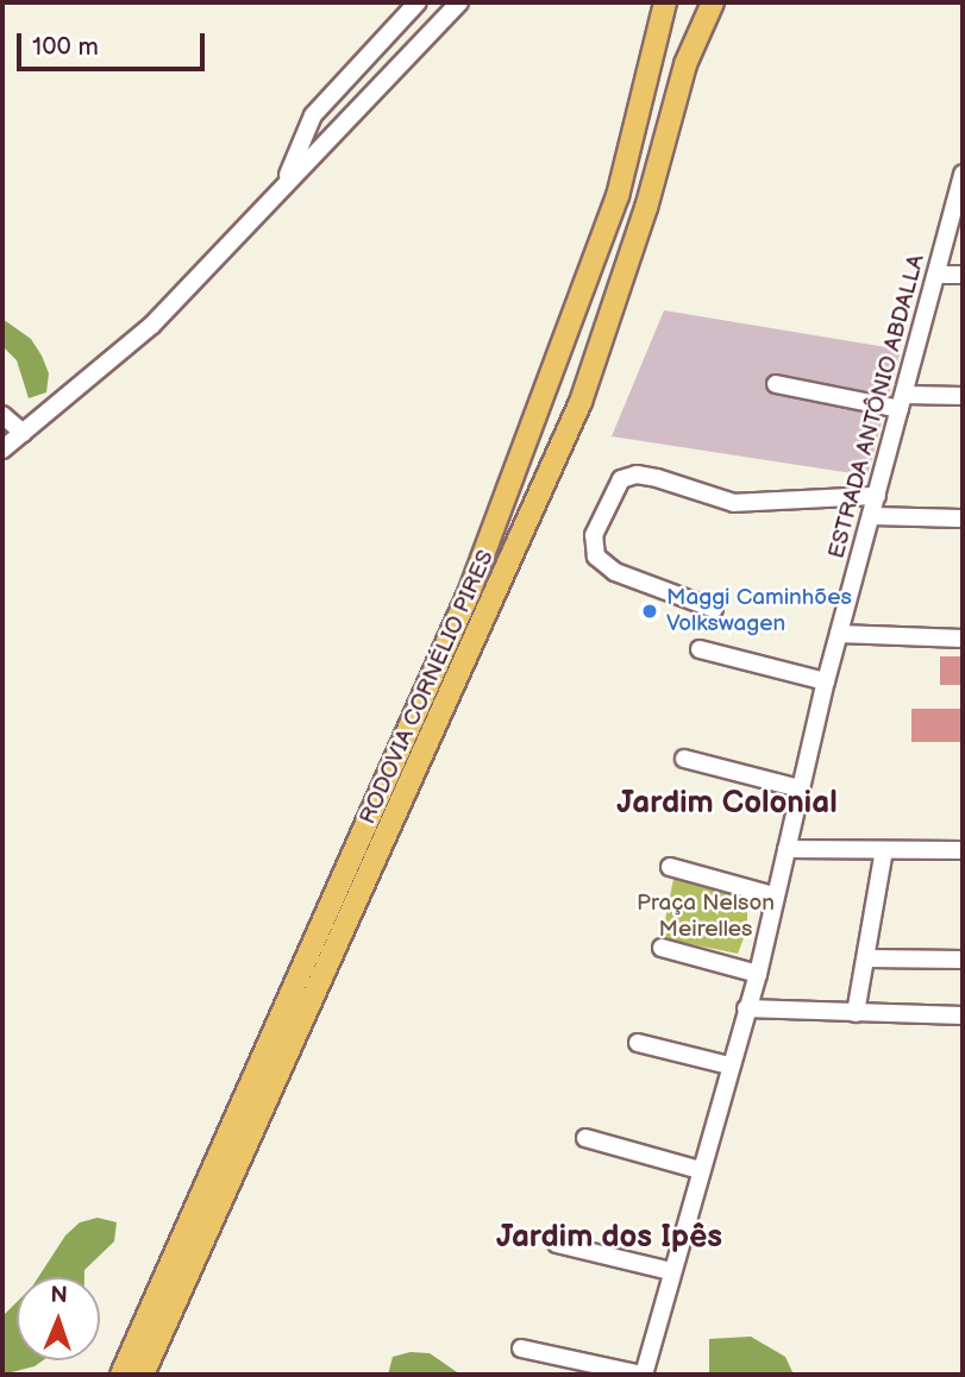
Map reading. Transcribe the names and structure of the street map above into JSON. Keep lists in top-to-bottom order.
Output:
{
  "streets": {
    "main road": ["RODOVIA CORNÉLIO PIRES"],
    "street": ["ESTRADA ANTÔNIO ABDALLA"]
  },
  "districts": ["Jardim Colonial", "Jardim dos Ipês"],
  "parks": ["Praça Nelson Meirelles"],
  "places": ["Maggi Caminhões Volkswagen"],
  "scale_bar": "100 m",
  "north": "top"
}
